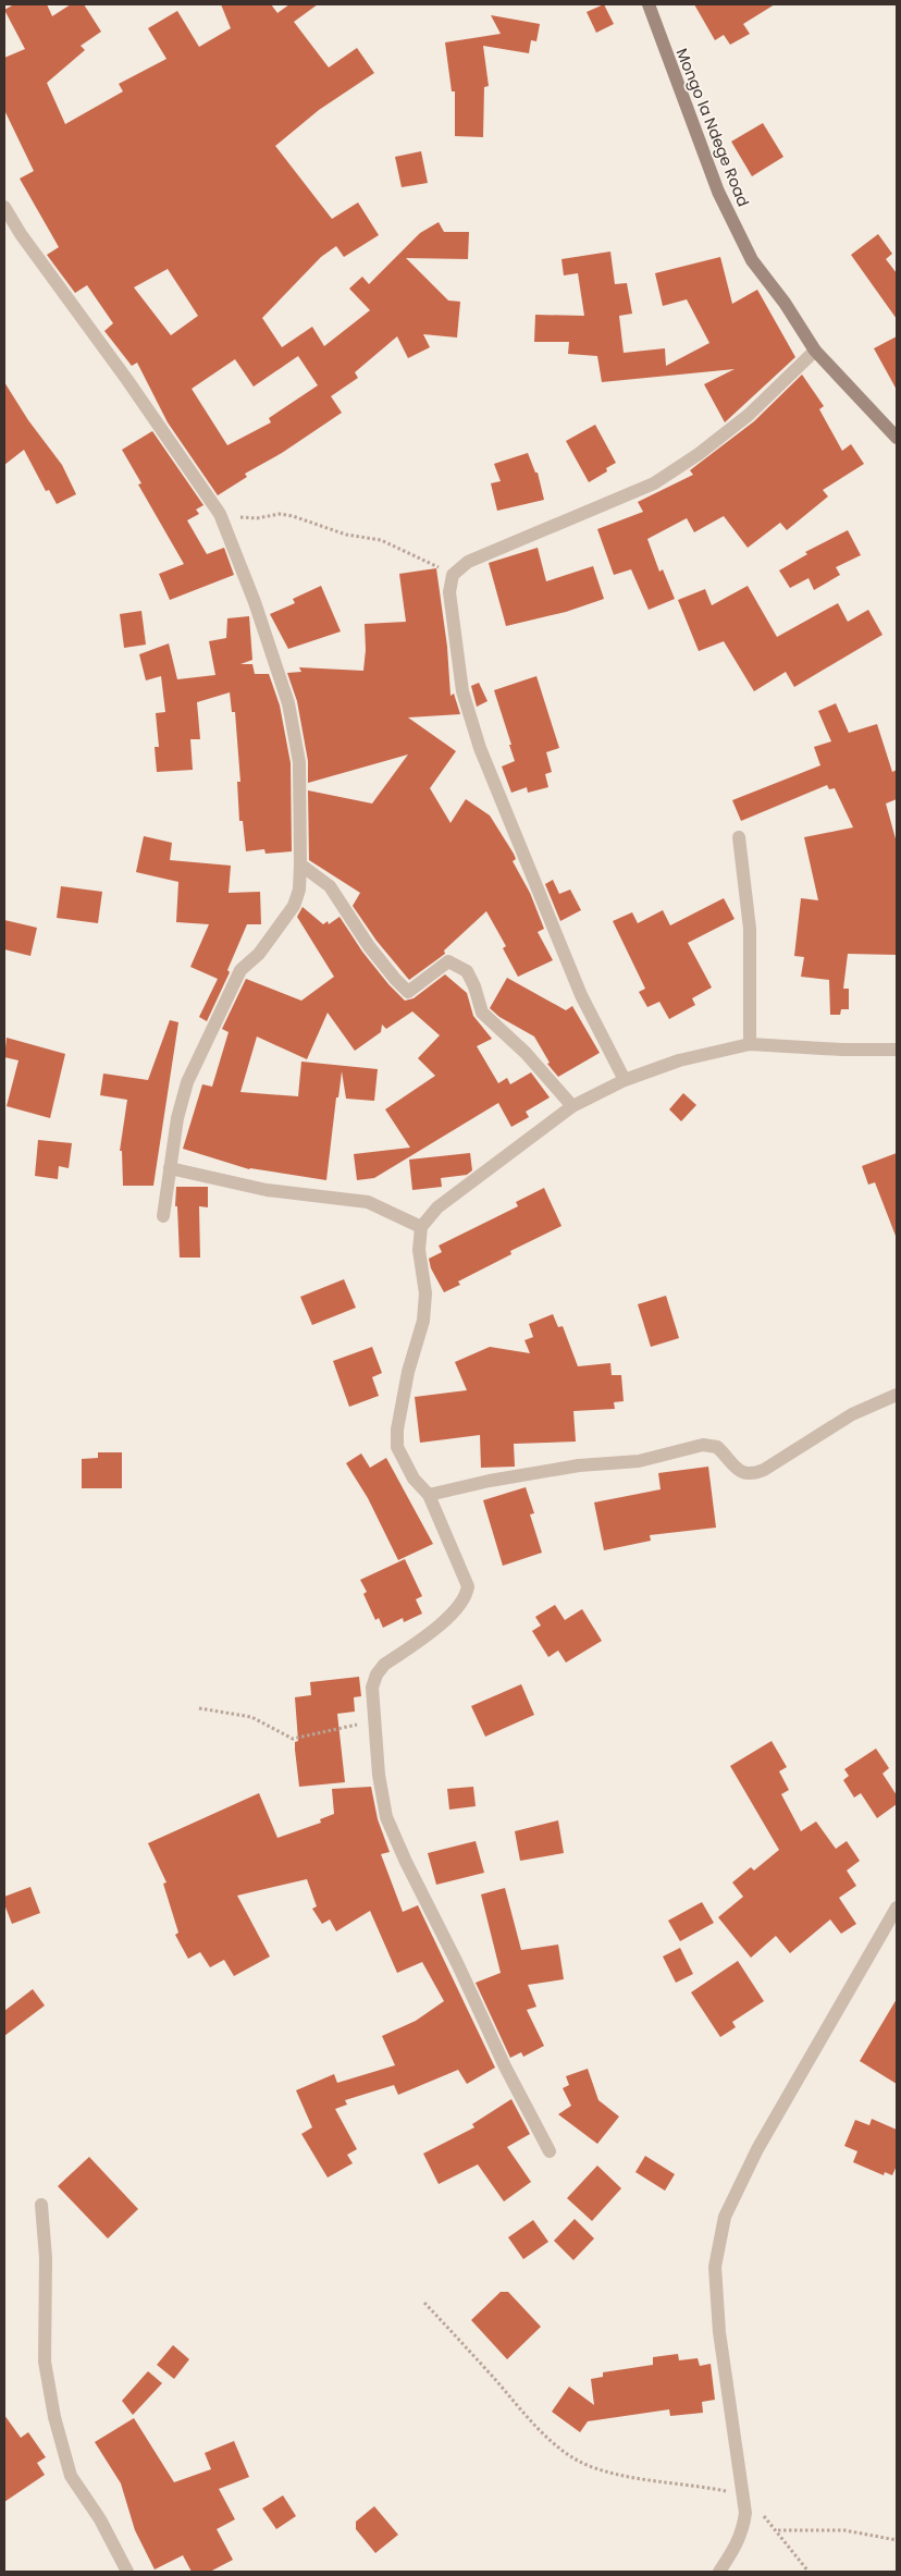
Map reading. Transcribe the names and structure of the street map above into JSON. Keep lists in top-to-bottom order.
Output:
{
  "streets": {
    "street": ["Mongo la Ndege Road"]
  }
}
